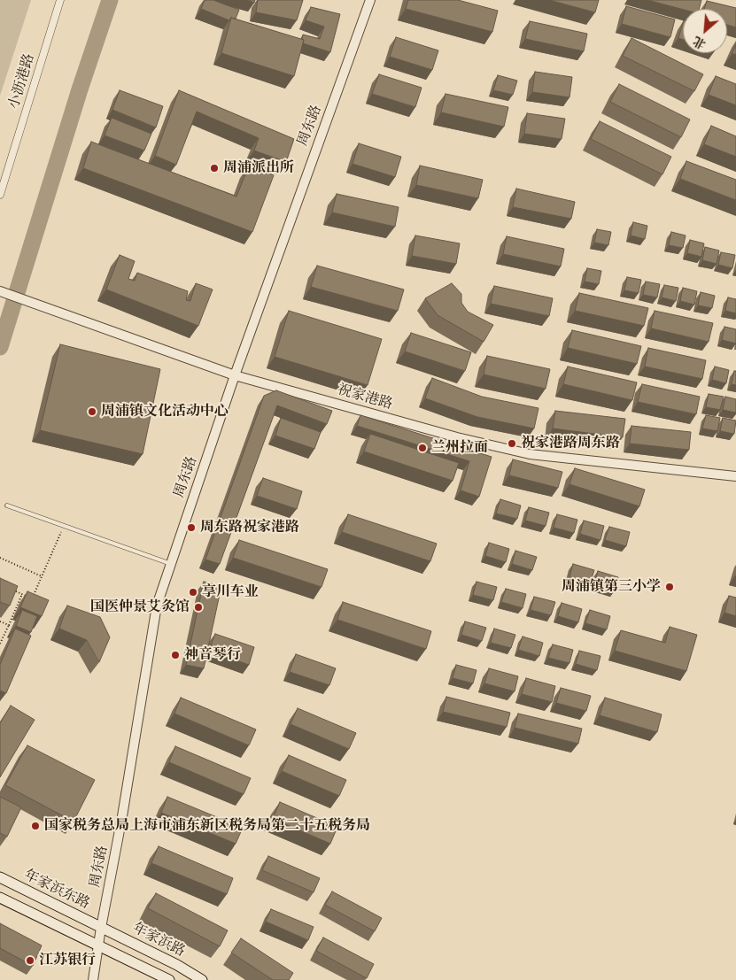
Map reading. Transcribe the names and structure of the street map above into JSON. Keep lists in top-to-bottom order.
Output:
{
  "streets": {
    "main road": ["年家浜东路", "年家浜路"],
    "street": ["小沥港路", "周东路", "祝家港路"]
  },
  "crossings": [
    ["周东路", "祝家港路"],
    ["周东路", "年家浜东路"],
    ["周东路", "年家浜路"],
    ["年家浜东路", "年家浜路"]
  ],
  "places": [
    "周浦派出所",
    "周浦镇文化活动中心",
    "祝家港路周东路",
    "兰州拉面",
    "周东路祝家港路",
    "周浦镇第三小学",
    "享川车业",
    "国医仲景艾灸馆",
    "神音琴行",
    "国家税务总局上海市浦东新区税务局第二十五税务局",
    "江苏银行"
  ],
  "north": "bottom left"
}
